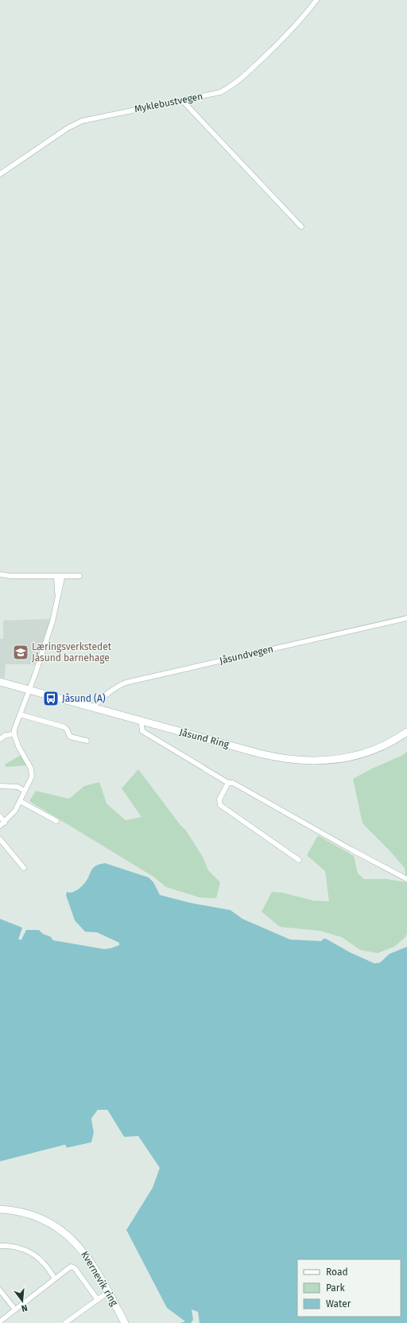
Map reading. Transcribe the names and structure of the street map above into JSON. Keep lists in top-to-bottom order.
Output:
{
  "streets": {
    "main road": ["Jåsund Ring", "Kvernevik ring"],
    "street": ["Myklebustvegen", "Jåsundvegen"]
  },
  "crossings": [
    ["Jåsundvegen", "Jåsund Ring"]
  ],
  "places": {
    "school or university": ["Læringsverkstedet Jåsund barnehage"],
    "bus stop": ["Jåsund (A)"]
  },
  "legend": ["Road", "Park", "Water"],
  "north": "bottom"
}
